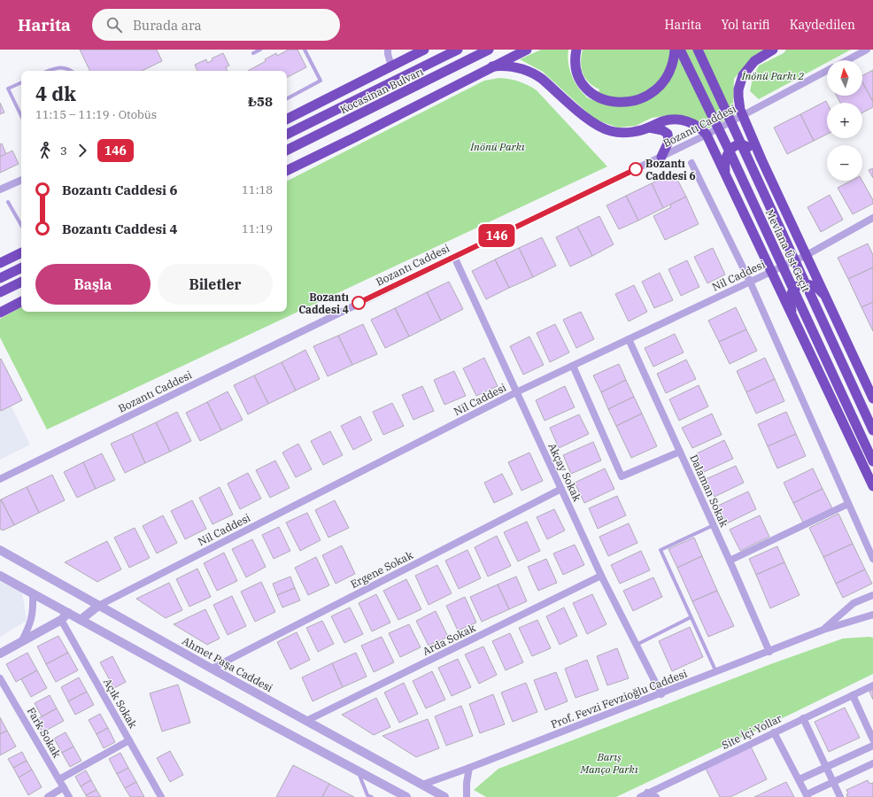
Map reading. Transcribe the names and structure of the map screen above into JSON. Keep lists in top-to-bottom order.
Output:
{
  "streets": {
    "highway": ["Kocasinan Bulvarı", "Mevlana Üst Geçit"],
    "street": [
      "Bozantı Caddesi",
      "Nil Caddesi",
      "Akçay Sokak",
      "Dalaman Sokak",
      "Ergene Sokak",
      "Arda Sokak",
      "Ahmet Paşa Caddesi",
      "Prof. Fevzi Fevzioğlu Caddesi",
      "Açık Sokak",
      "Site İçi Yollar",
      "Fark Sokak"
    ]
  },
  "crossings": [
    ["Bozantı Caddesi", "Akçay Sokak"],
    ["Nil Caddesi", "Akçay Sokak"],
    ["Nil Caddesi", "Dalaman Sokak"],
    ["Nil Caddesi", "Ahmet Paşa Caddesi"],
    ["Akçay Sokak", "Ergene Sokak"],
    ["Akçay Sokak", "Arda Sokak"],
    ["Akçay Sokak", "Prof. Fevzi Fevzioğlu Caddesi"],
    ["Dalaman Sokak", "Prof. Fevzi Fevzioğlu Caddesi"],
    ["Ergene Sokak", "Ahmet Paşa Caddesi"],
    ["Arda Sokak", "Ahmet Paşa Caddesi"],
    ["Ahmet Paşa Caddesi", "Prof. Fevzi Fevzioğlu Caddesi"]
  ],
  "parks": ["İnönü Parkı 2", "İnönü Parkı", "Barış Manço Parkı"],
  "places": ["Bozantı Caddesi 6", "Bozantı Caddesi 4"],
  "lines": ["bus line 146"],
  "north": "top",
  "page": {
    "header": "Harita",
    "search": "Burada ara",
    "nav": ["Harita", "Yol tarifi", "Kaydedilen"],
    "on_map": "146",
    "map_buttons": ["+", "−"],
    "heading": ["4 dk", "11:15 – 11:19 · Otobüs", "₺58"],
    "legs": ["3", "146"],
    "list": [
      {
        "name": "Bozantı Caddesi 6",
        "value": "11:18"
      },
      {
        "name": "Bozantı Caddesi 4",
        "value": "11:19"
      }
    ],
    "buttons": ["Başla", "Biletler"]
  }
}
